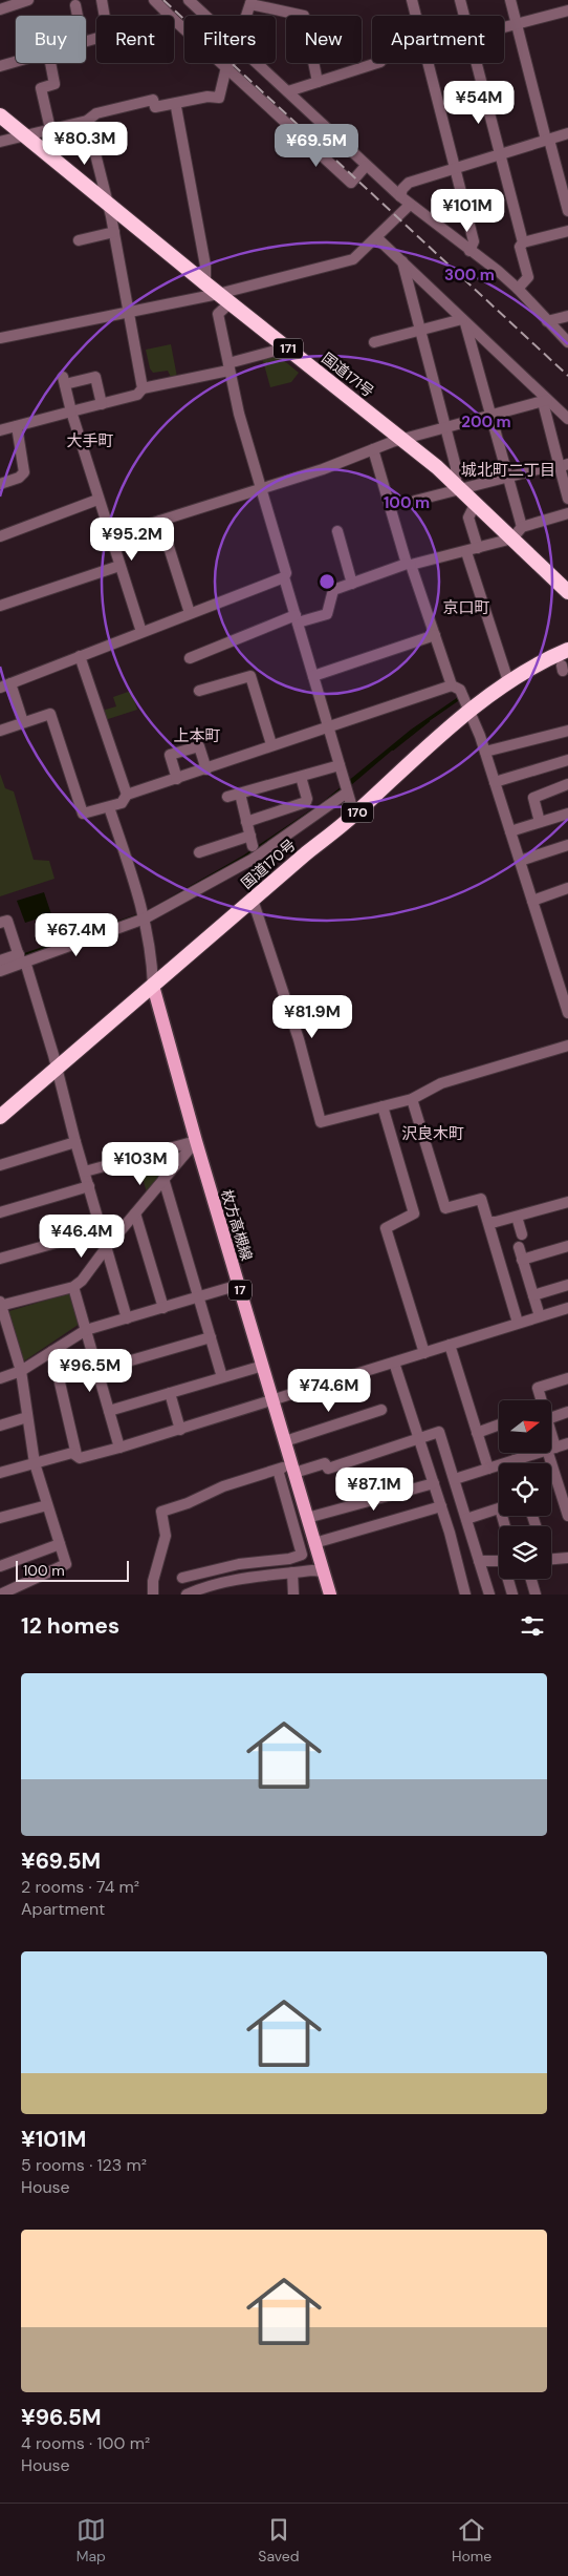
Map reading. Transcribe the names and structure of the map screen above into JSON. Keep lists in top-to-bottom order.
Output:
{
  "streets": {
    "highway": [
      "171",
      "国道171号",
      "170",
      "国道170号"
    ],
    "main road": ["枚方高槻線", "17"]
  },
  "crossings": [
    ["国道170号", "枚方高槻線"]
  ],
  "districts": [
    "大手町",
    "城北町二丁目",
    "京口町",
    "上本町",
    "沢良木町"
  ],
  "scale_bar": "100 m",
  "north": "right",
  "page": {
    "chip": [
      "Buy",
      "Rent",
      "Filters",
      "New",
      "Apartment"
    ],
    "price": [
      "¥54M",
      "¥80.3M",
      "¥69.5M",
      "¥101M",
      "¥95.2M",
      "¥67.4M",
      "¥81.9M",
      "¥103M",
      "¥46.4M",
      "¥96.5M",
      "¥74.6M",
      "¥87.1M"
    ],
    "scale": "100 m",
    "heading": "12 homes",
    "list": [
      {
        "name": "¥69.5M",
        "note": "2 rooms · 74 m² · Apartment"
      },
      {
        "name": "¥101M",
        "note": "5 rooms · 123 m² · House"
      },
      {
        "name": "¥96.5M",
        "note": "4 rooms · 100 m² · House"
      }
    ],
    "tabs": ["Map", "Saved", "Home"]
  },
  "rings": ["300 m", "200 m", "100 m"]
}
